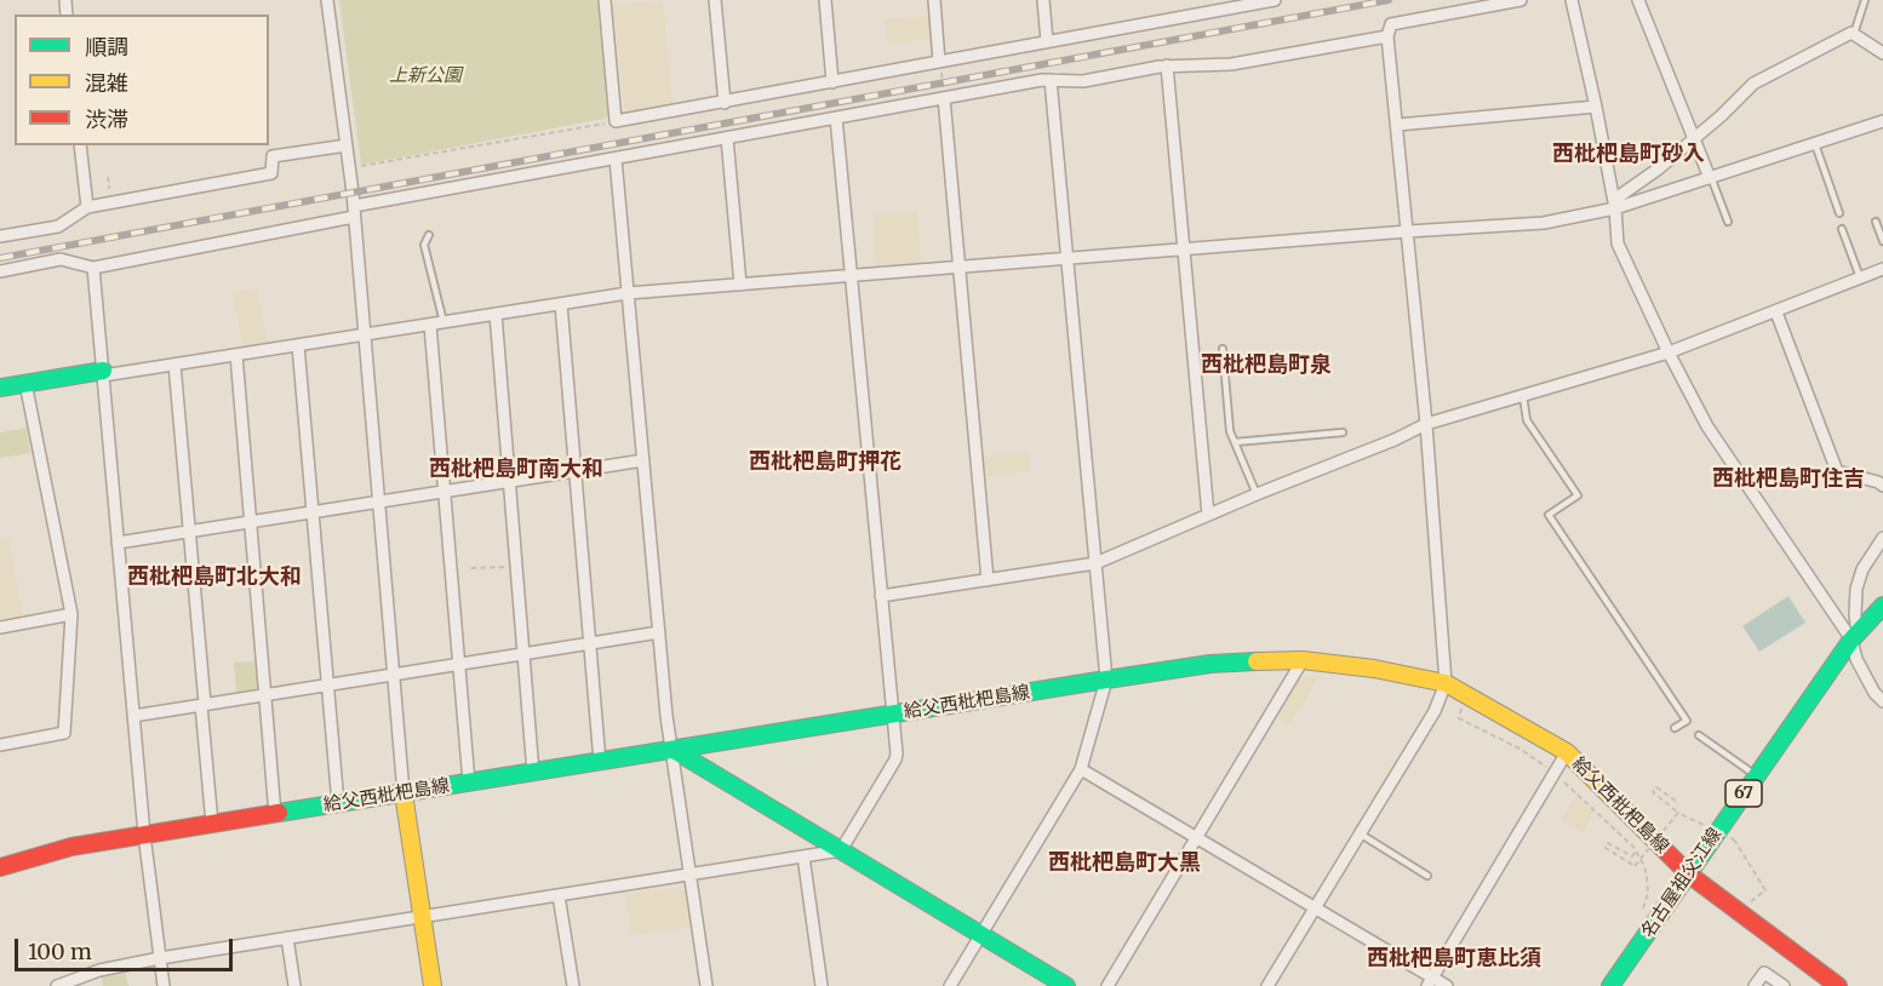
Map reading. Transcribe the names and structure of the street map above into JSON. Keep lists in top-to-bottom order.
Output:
{
  "streets": {
    "main road": ["給父西枇杷島線", "67", "名古屋祖父江線"]
  },
  "crossings": [
    ["給父西枇杷島線", "名古屋祖父江線"]
  ],
  "districts": [
    "西枇杷島町砂入",
    "西枇杷島町泉",
    "西枇杷島町押花",
    "西枇杷島町南大和",
    "西枇杷島町住吉",
    "西枇杷島町北大和",
    "西枇杷島町大黒",
    "西枇杷島町恵比須"
  ],
  "parks": ["上新公園"],
  "legend": ["順調", "混雑", "渋滞"],
  "scale_bar": "100 m"
}
